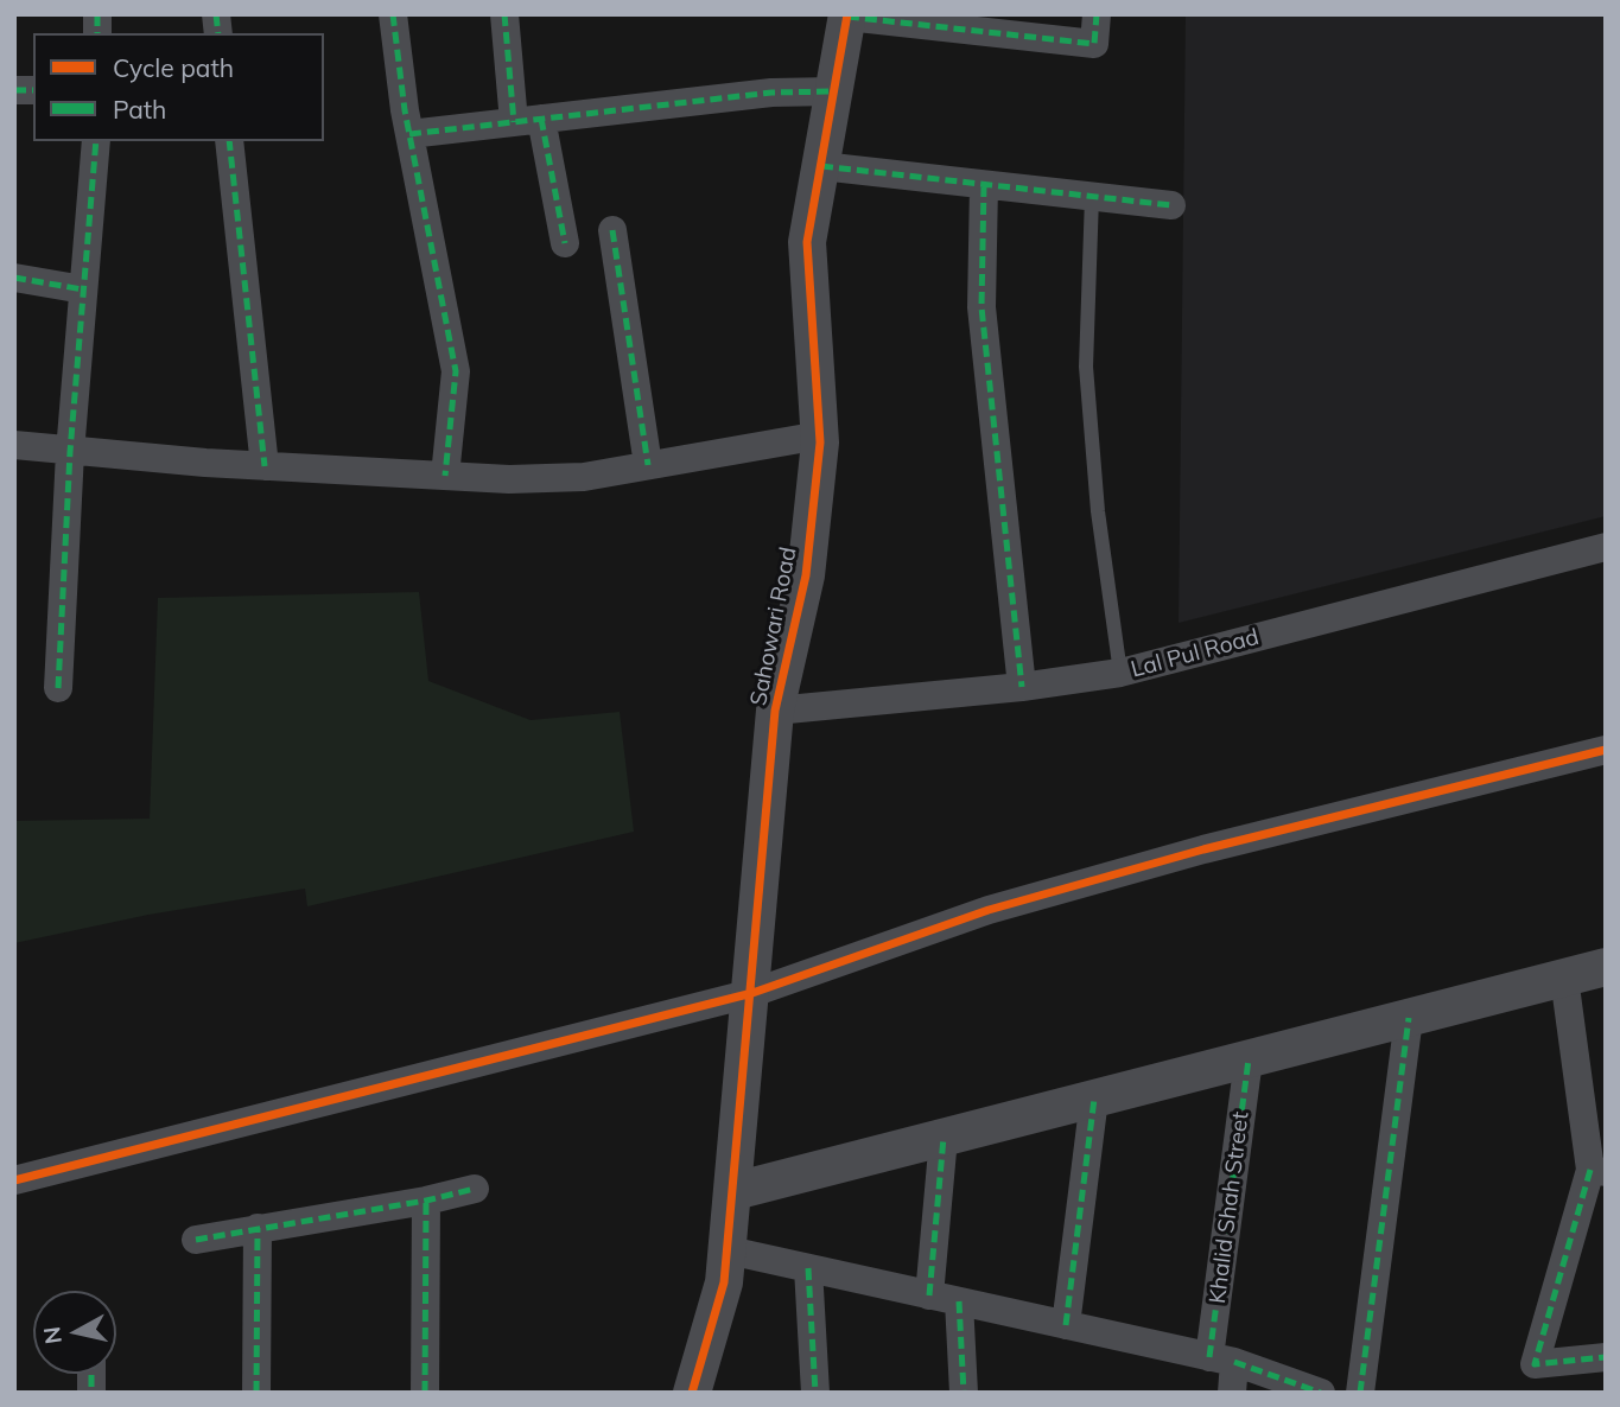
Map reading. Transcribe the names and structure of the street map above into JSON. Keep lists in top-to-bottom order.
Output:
{
  "streets": {
    "street": ["Sahowari Road", "Lal Pul Road", "Khalid Shah Street"]
  },
  "crossings": [
    ["Sahowari Road", "Lal Pul Road"]
  ],
  "legend": ["Cycle path", "Path"],
  "north": "left"
}
